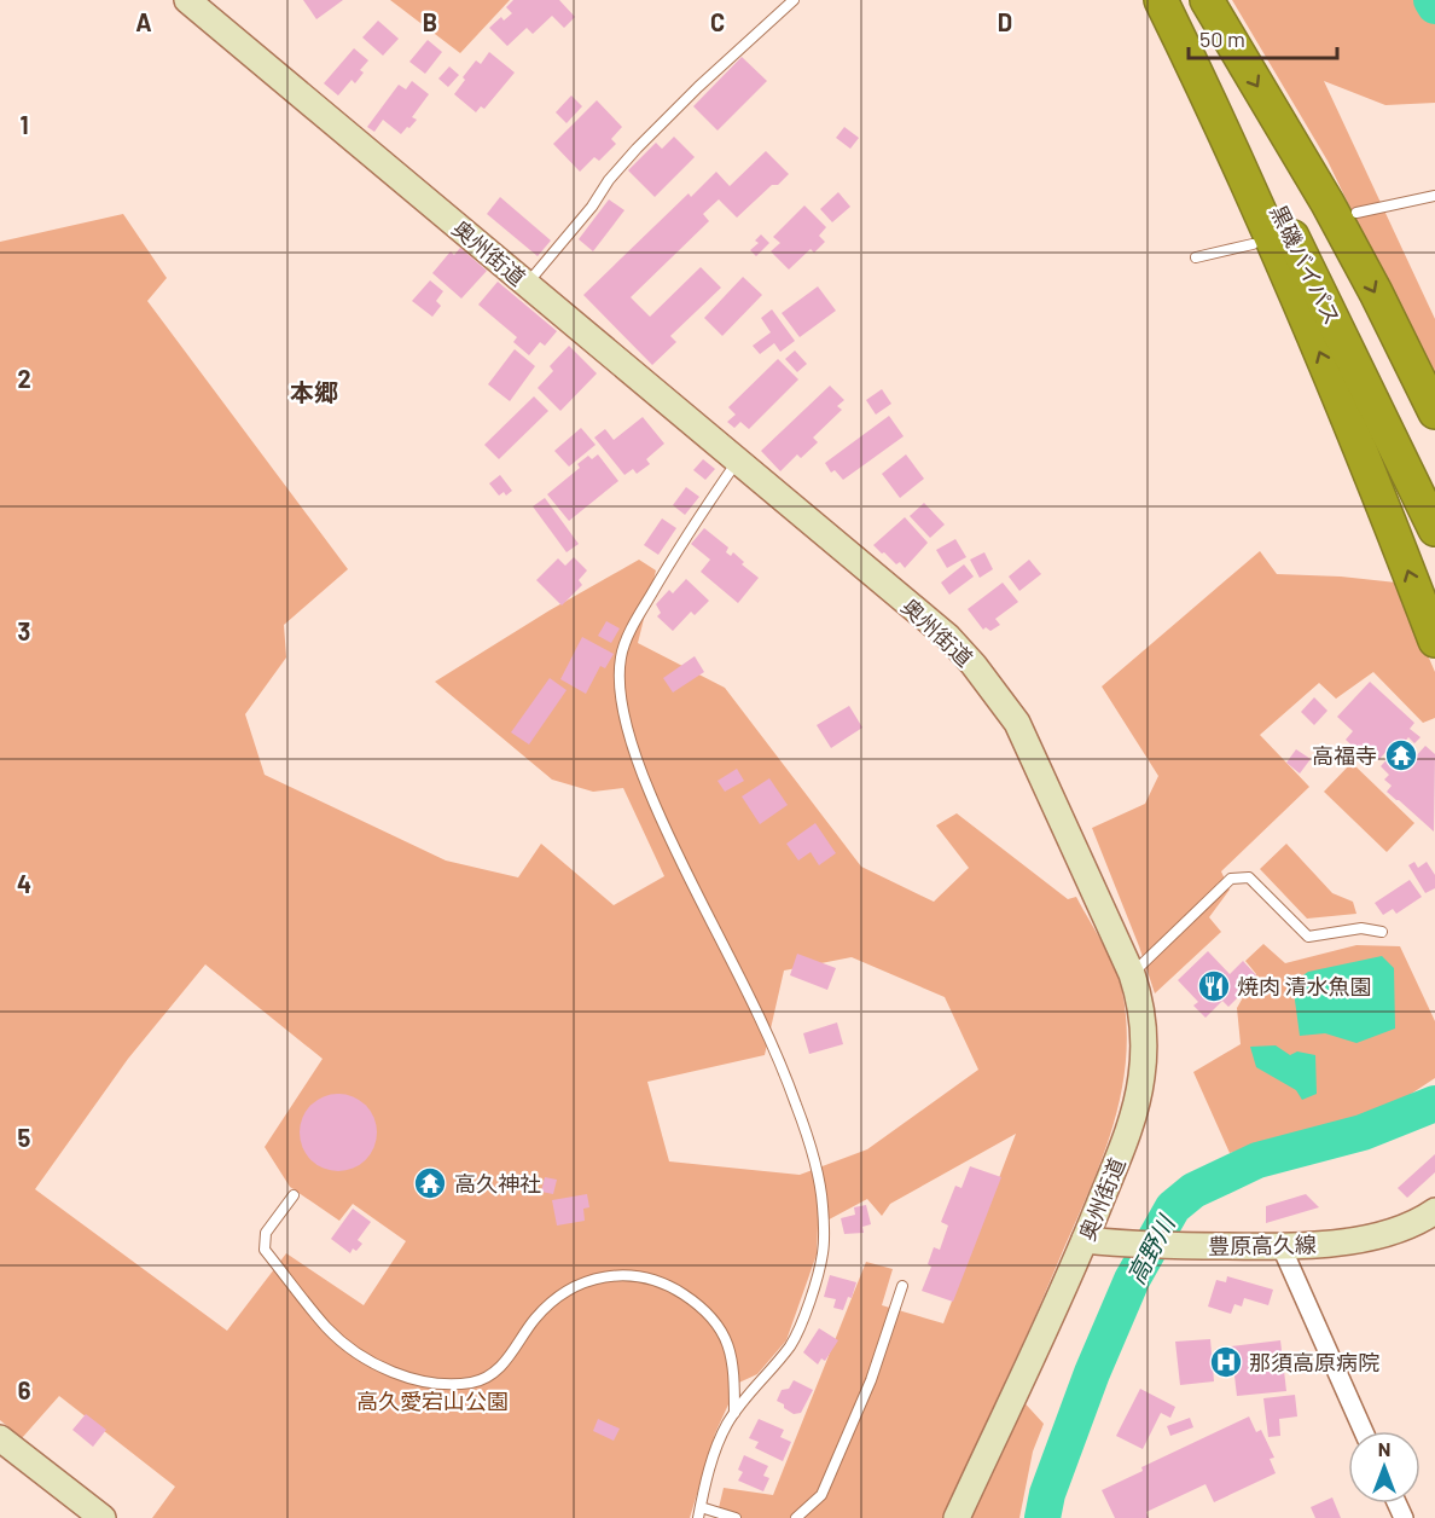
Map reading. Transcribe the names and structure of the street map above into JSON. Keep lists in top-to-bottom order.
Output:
{
  "streets": {
    "highway": ["黒磯バイパス"],
    "main road": ["奥州街道", "豊原高久線"]
  },
  "crossings": [
    ["奥州街道", "豊原高久線"]
  ],
  "districts": ["本郷"],
  "water": ["高野川"],
  "parks": ["高久愛宕山公園"],
  "places": {
    "temple": ["高福寺", "高久神社"],
    "restaurant": ["焼肉 清水魚園"],
    "hospital": ["那須高原病院"]
  },
  "scale_bar": "50 m",
  "north": "top",
  "grid": {
    "columns": [
      "A",
      "B",
      "C",
      "D"
    ],
    "rows": [
      "1",
      "2",
      "3",
      "4",
      "5",
      "6"
    ]
  }
}
